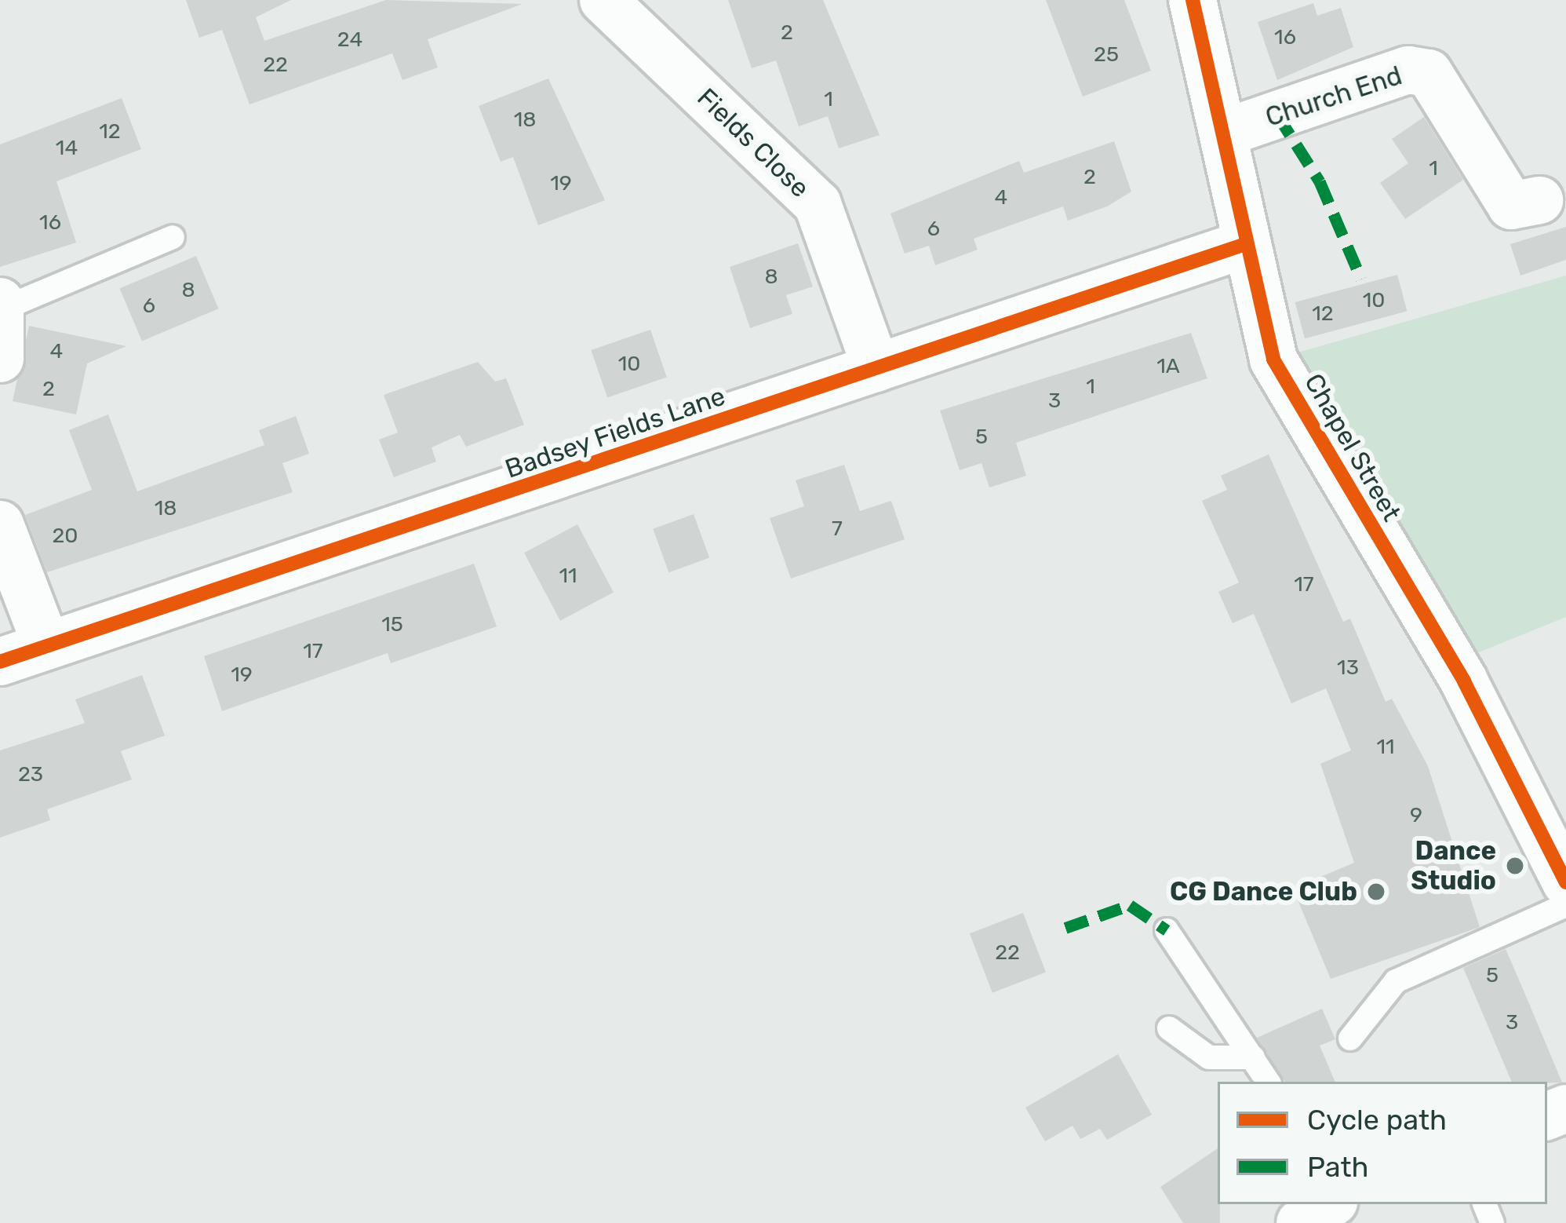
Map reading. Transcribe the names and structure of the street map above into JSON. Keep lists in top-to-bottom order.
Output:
{
  "streets": {
    "street": [
      "Church End",
      "Fields Close",
      "Badsey Fields Lane",
      "Chapel Street"
    ]
  },
  "crossings": [
    ["Church End", "Chapel Street"],
    ["Fields Close", "Badsey Fields Lane"],
    ["Badsey Fields Lane", "Chapel Street"]
  ],
  "places": ["Dance Studio", "CG Dance Club"],
  "house_numbers": [
    "2",
    "16",
    "24",
    "25",
    "22",
    "1",
    "18",
    "12",
    "14",
    "1",
    "2",
    "19",
    "4",
    "16",
    "6",
    "8",
    "8",
    "10",
    "6",
    "12",
    "4",
    "10",
    "1A",
    "1",
    "2",
    "3",
    "5",
    "18",
    "7",
    "20",
    "11",
    "17",
    "15",
    "17",
    "13",
    "19",
    "11",
    "23",
    "9",
    "22",
    "5",
    "3"
  ],
  "legend": ["Cycle path", "Path"]
}
